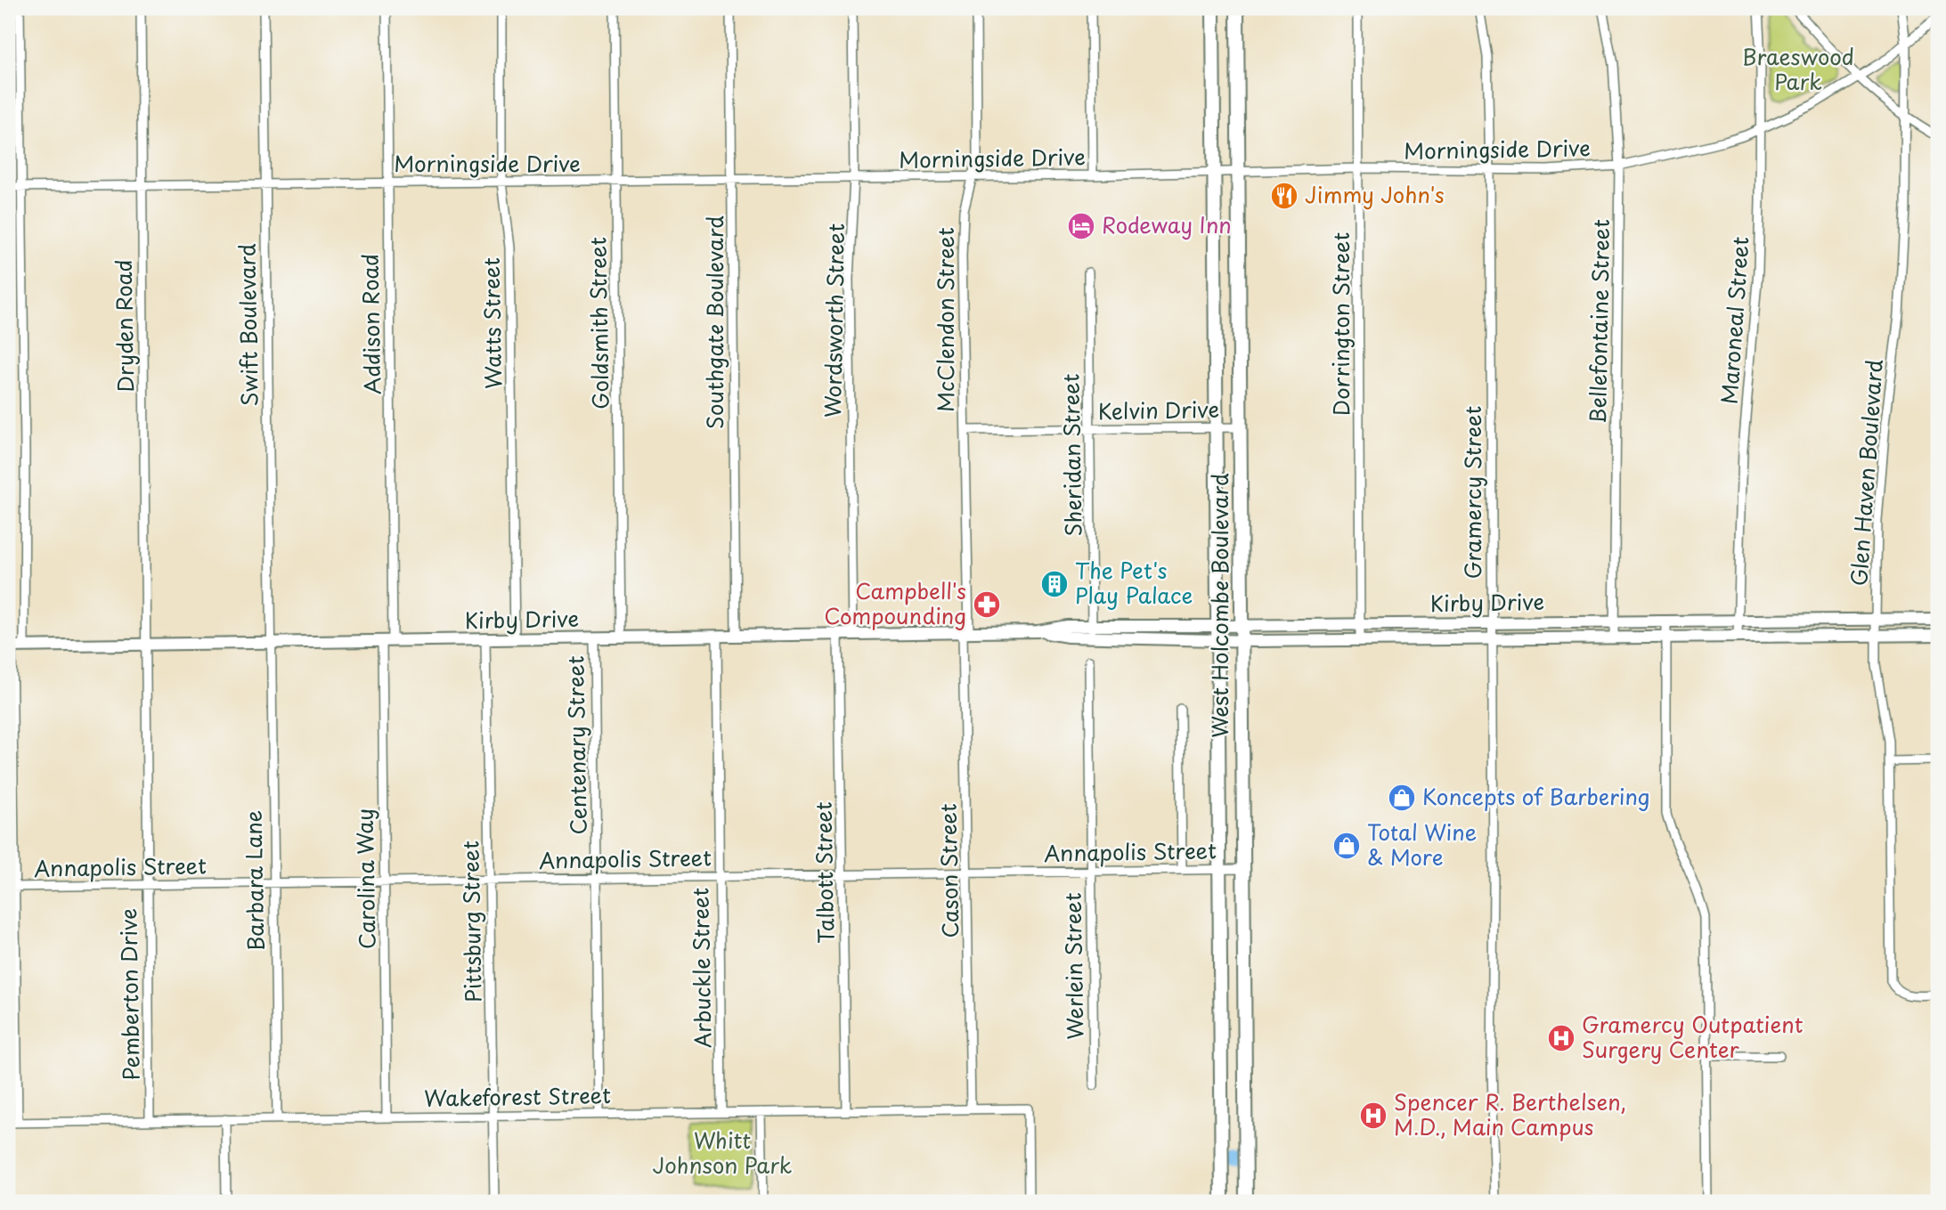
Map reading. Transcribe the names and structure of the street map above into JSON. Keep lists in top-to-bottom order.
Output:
{
  "streets": {
    "main road": ["Kirby Drive", "West Holcombe Boulevard"],
    "street": [
      "Morningside Drive",
      "McClendon Street",
      "Wordsworth Street",
      "Maroneal Street",
      "Bellefontaine Street",
      "Southgate Boulevard",
      "Watts Street",
      "Goldsmith Street",
      "Addison Road",
      "Dorrington Street",
      "Swift Boulevard",
      "Dryden Road",
      "Kelvin Drive",
      "Sheridan Street",
      "Glen Haven Boulevard",
      "Gramercy Street",
      "Centenary Street",
      "Annapolis Street",
      "Cason Street",
      "Talbott Street",
      "Carolina Way",
      "Barbara Lane",
      "Pittsburg Street",
      "Werlein Street",
      "Arbuckle Street",
      "Pemberton Drive",
      "Wakeforest Street"
    ]
  },
  "crossings": [
    ["Morningside Drive", "McClendon Street"],
    ["Morningside Drive", "Wordsworth Street"],
    ["Morningside Drive", "Maroneal Street"],
    ["Morningside Drive", "Bellefontaine Street"],
    ["Morningside Drive", "Southgate Boulevard"],
    ["Morningside Drive", "Watts Street"],
    ["Morningside Drive", "Goldsmith Street"],
    ["Morningside Drive", "Addison Road"],
    ["Morningside Drive", "Dorrington Street"],
    ["Morningside Drive", "Swift Boulevard"],
    ["Morningside Drive", "Dryden Road"],
    ["Morningside Drive", "Glen Haven Boulevard"],
    ["Morningside Drive", "Gramercy Street"],
    ["Morningside Drive", "West Holcombe Boulevard"],
    ["McClendon Street", "Kelvin Drive"],
    ["McClendon Street", "Kirby Drive"],
    ["McClendon Street", "Cason Street"],
    ["Wordsworth Street", "Kirby Drive"],
    ["Maroneal Street", "Kirby Drive"],
    ["Bellefontaine Street", "Kirby Drive"],
    ["Southgate Boulevard", "Kirby Drive"],
    ["Watts Street", "Kirby Drive"],
    ["Goldsmith Street", "Kirby Drive"],
    ["Addison Road", "Kirby Drive"],
    ["Addison Road", "Carolina Way"],
    ["Dorrington Street", "Kirby Drive"],
    ["Swift Boulevard", "Kirby Drive"],
    ["Swift Boulevard", "Barbara Lane"],
    ["Dryden Road", "Kirby Drive"],
    ["Dryden Road", "Pemberton Drive"],
    ["Kelvin Drive", "Sheridan Street"],
    ["Kelvin Drive", "West Holcombe Boulevard"],
    ["Sheridan Street", "Kirby Drive"],
    ["Glen Haven Boulevard", "Kirby Drive"],
    ["Gramercy Street", "Kirby Drive"],
    ["Kirby Drive", "West Holcombe Boulevard"],
    ["Kirby Drive", "Centenary Street"],
    ["Kirby Drive", "Cason Street"],
    ["Kirby Drive", "Talbott Street"],
    ["Kirby Drive", "Carolina Way"],
    ["Kirby Drive", "Barbara Lane"],
    ["Kirby Drive", "Pittsburg Street"],
    ["Kirby Drive", "Arbuckle Street"],
    ["Kirby Drive", "Pemberton Drive"],
    ["West Holcombe Boulevard", "Annapolis Street"],
    ["Centenary Street", "Annapolis Street"],
    ["Centenary Street", "Wakeforest Street"],
    ["Annapolis Street", "Cason Street"],
    ["Annapolis Street", "Talbott Street"],
    ["Annapolis Street", "Carolina Way"],
    ["Annapolis Street", "Barbara Lane"],
    ["Annapolis Street", "Pittsburg Street"],
    ["Annapolis Street", "Werlein Street"],
    ["Annapolis Street", "Arbuckle Street"],
    ["Annapolis Street", "Pemberton Drive"],
    ["Cason Street", "Wakeforest Street"],
    ["Talbott Street", "Wakeforest Street"],
    ["Carolina Way", "Wakeforest Street"],
    ["Barbara Lane", "Wakeforest Street"],
    ["Pittsburg Street", "Wakeforest Street"],
    ["Arbuckle Street", "Wakeforest Street"],
    ["Pemberton Drive", "Wakeforest Street"]
  ],
  "parks": ["Braeswood Park", "Whitt Johnson Park"],
  "places": {
    "restaurant": ["Jimmy John's"],
    "hotel": ["Rodeway Inn"],
    "building": ["The Pet's Play Palace"],
    "pharmacy": ["Campbell's Compounding"],
    "shop": ["Koncepts of Barbering", "Total Wine & More"],
    "hospital": ["Gramercy Outpatient Surgery Center", "Spencer R. Berthelsen, M.D., Main Campus"]
  }
}
